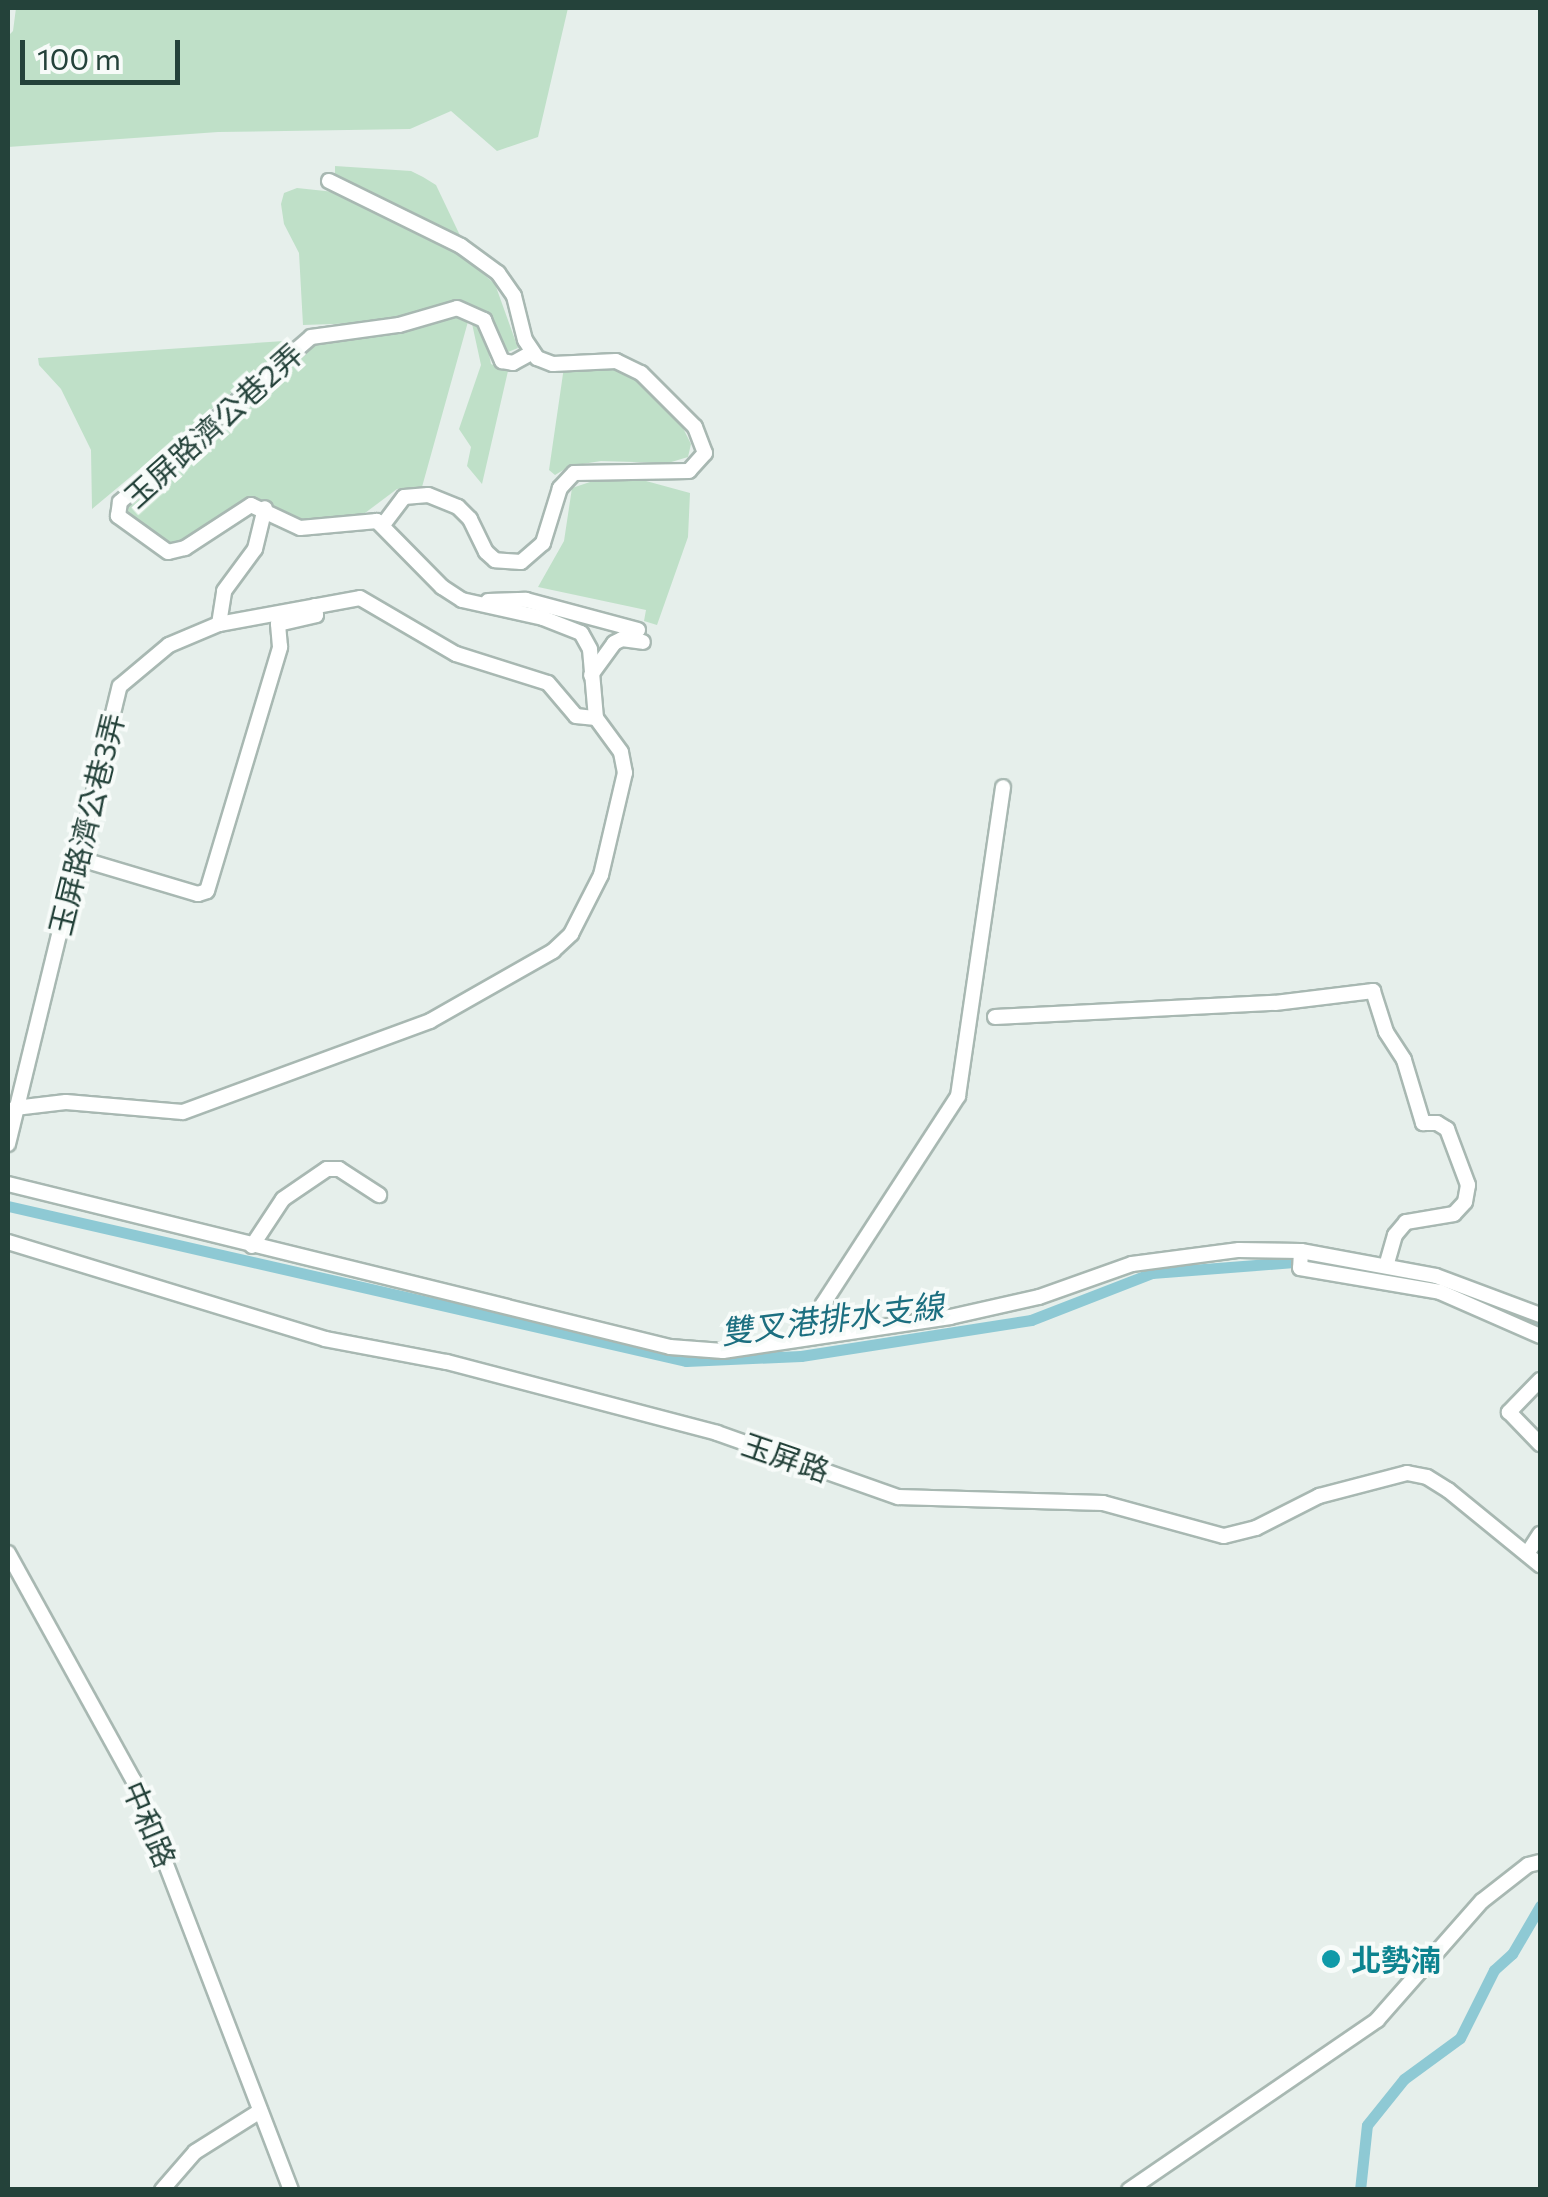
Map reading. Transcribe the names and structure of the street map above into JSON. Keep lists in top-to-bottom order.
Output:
{
  "streets": {
    "street": [
      "玉屏路濟公巷2弄",
      "玉屏路濟公巷3弄",
      "玉屏路",
      "中和路"
    ]
  },
  "water": ["雙叉港排水支線"],
  "places": ["北勢湳"],
  "scale_bar": "100 m"
}
